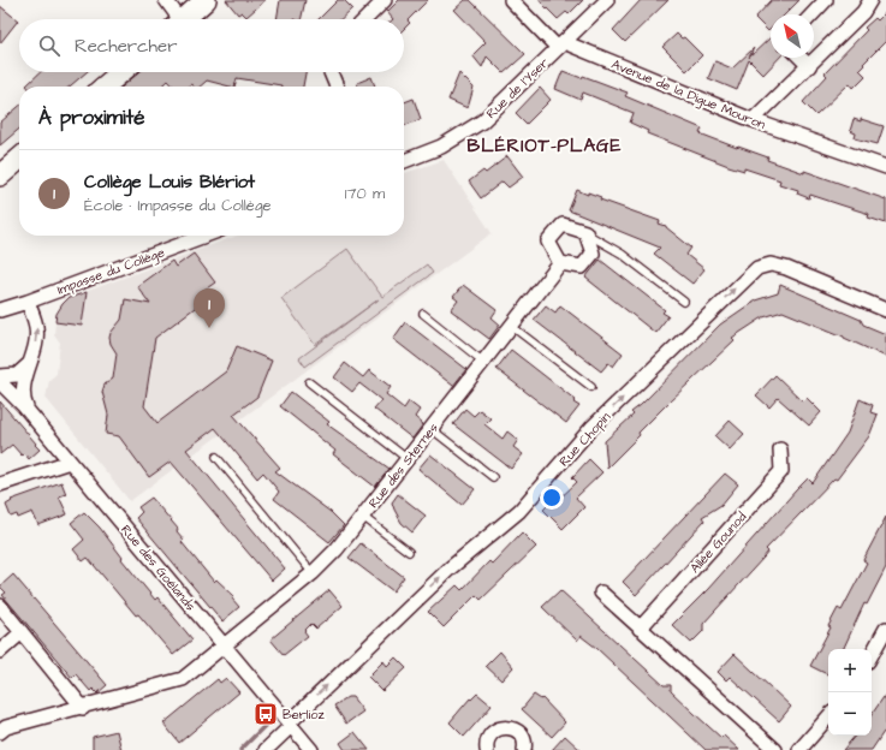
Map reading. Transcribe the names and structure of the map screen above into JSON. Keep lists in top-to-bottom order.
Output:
{
  "streets": {
    "street": [
      "Rue de l'Yser",
      "Avenue de la Digue Mouron",
      "Impasse du Collège",
      "Rue Chopin",
      "Rue des Sternes",
      "Allée Gounod",
      "Rue des Goélands"
    ]
  },
  "crossings": [
    ["Rue de l'Yser", "Avenue de la Digue Mouron"],
    ["Impasse du Collège", "Rue des Goélands"],
    ["Rue Chopin", "Rue des Goélands"],
    ["Rue des Sternes", "Rue des Goélands"]
  ],
  "one_way": ["Rue Chopin"],
  "districts": ["BLÉRIOT-PLAGE"],
  "places": {
    "bus stop": ["Berlioz"]
  },
  "north": "top left",
  "page": {
    "search": "Rechercher",
    "heading": "À proximité",
    "list": [
      {
        "mark": "1",
        "name": "Collège Louis Blériot",
        "note": "École · Impasse du Collège",
        "value": "170 m"
      }
    ],
    "pins": "1",
    "map_buttons": ["+", "−"]
  }
}
